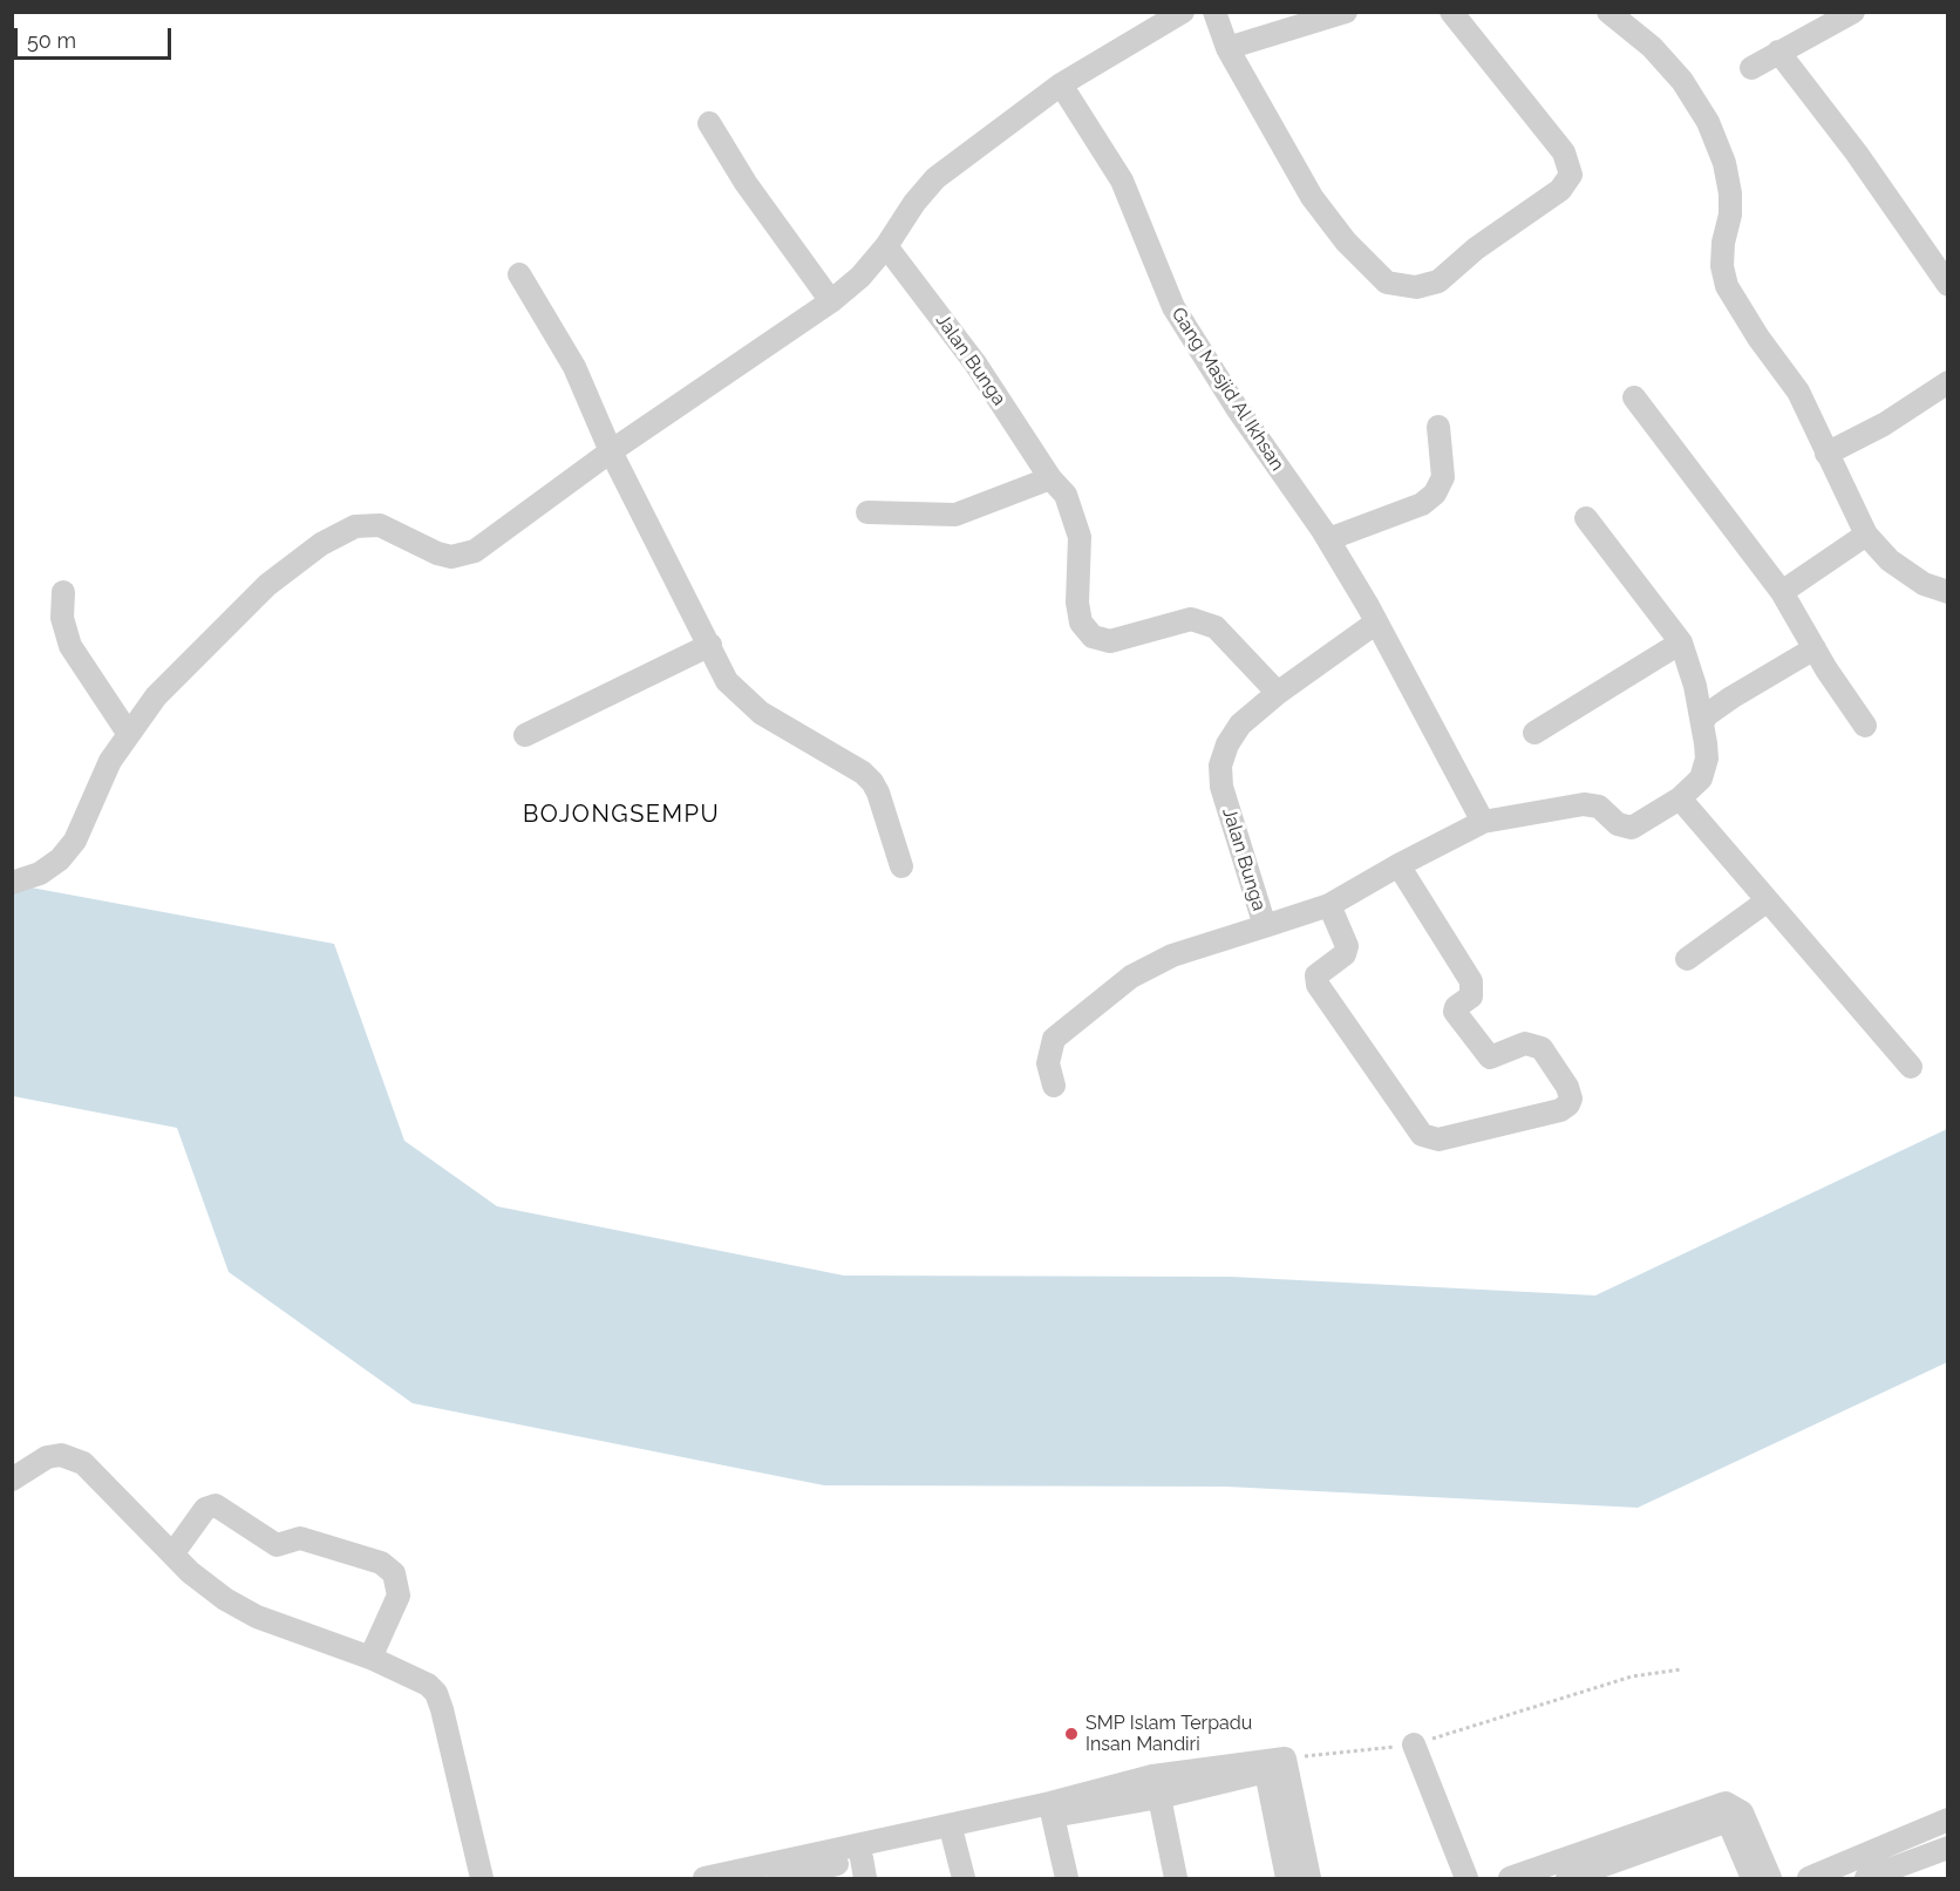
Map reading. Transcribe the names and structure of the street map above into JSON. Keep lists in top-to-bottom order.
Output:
{
  "streets": {
    "street": ["Jalan Bunga", "Gang Masjid Al Ikhsan"]
  },
  "crossings": [
    ["Jalan Bunga", "Gang Masjid Al Ikhsan"]
  ],
  "districts": ["BOJONGSEMPU"],
  "places": ["SMP Islam Terpadu Insan Mandiri"],
  "scale_bar": "50 m"
}
